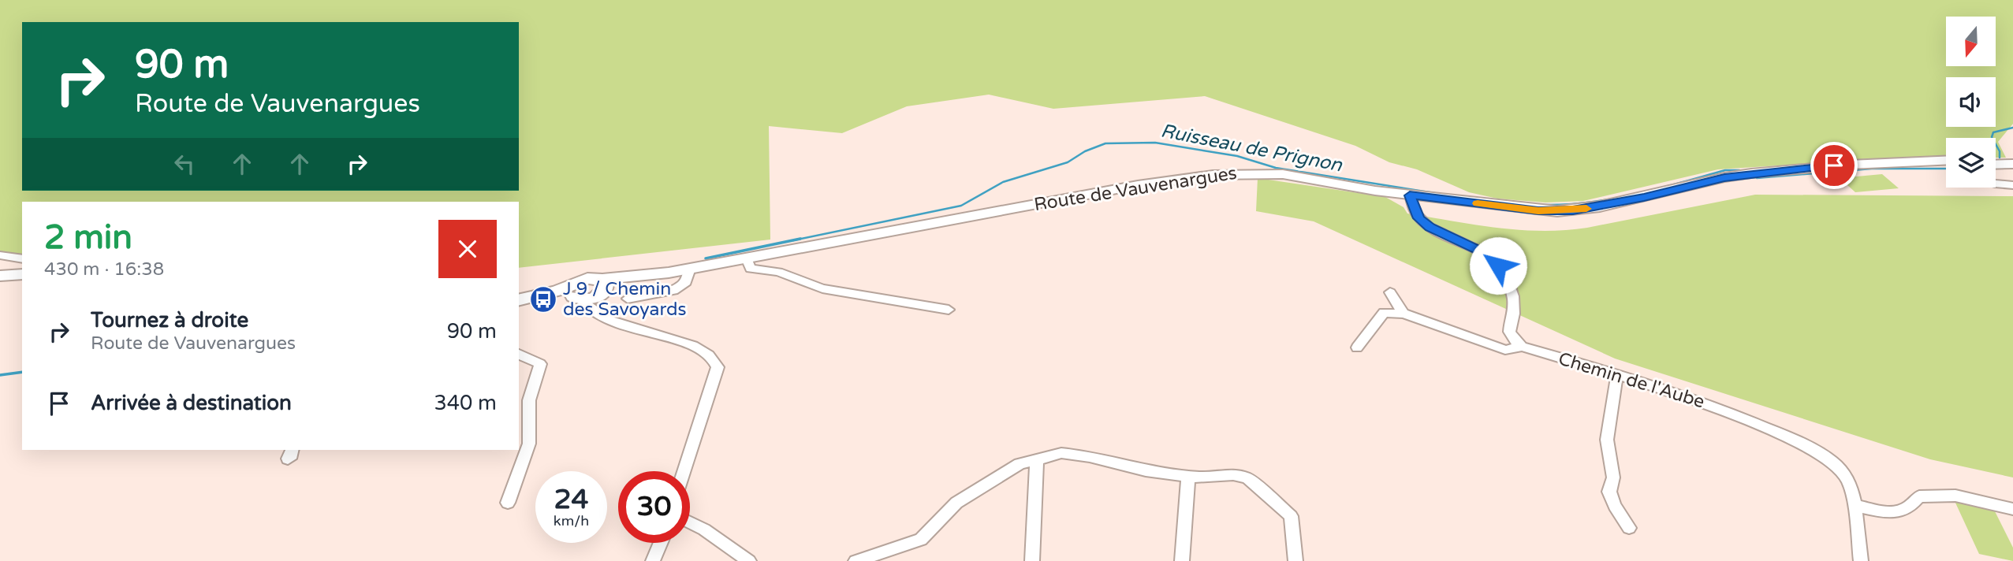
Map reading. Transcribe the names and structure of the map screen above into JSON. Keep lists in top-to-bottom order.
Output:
{
  "streets": {
    "main road": ["Route de Vauvenargues"],
    "street": ["Chemin de l'Aube"]
  },
  "water": ["Ruisseau de Prignon"],
  "places": {
    "bus stop": ["J 9 / Chemin des Savoyards"]
  },
  "north": "bottom",
  "page": {
    "turn": ["90 m", "Route de Vauvenargues"],
    "heading": ["2 min", "430 m · 16:38"],
    "list": [
      {
        "name": "Tournez à droite",
        "note": "Route de Vauvenargues",
        "value": "90 m"
      },
      {
        "name": "Arrivée à destination",
        "value": "340 m"
      }
    ],
    "speed": "24 km/h",
    "limit": "30"
  }
}
